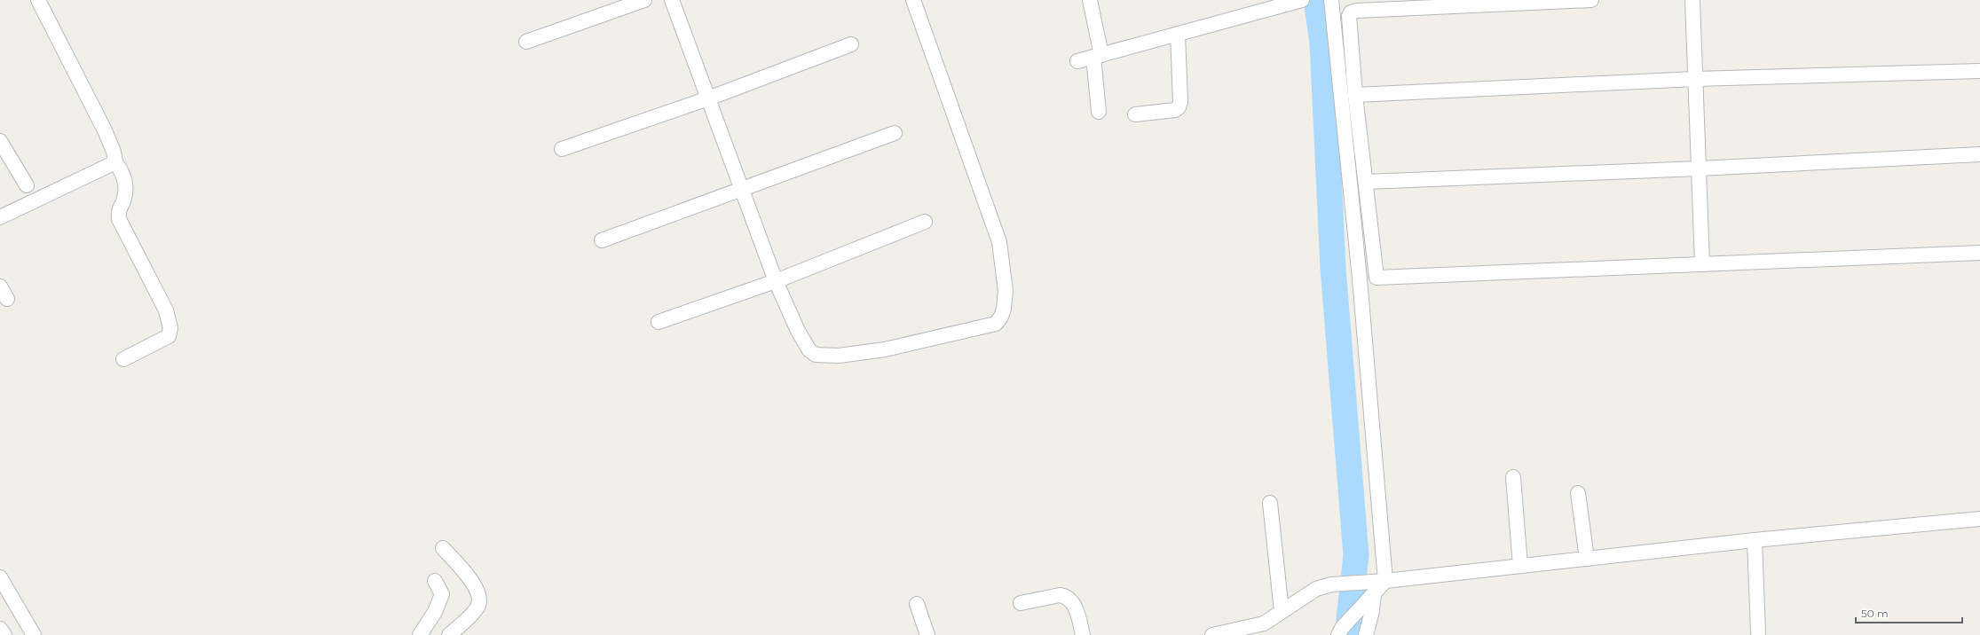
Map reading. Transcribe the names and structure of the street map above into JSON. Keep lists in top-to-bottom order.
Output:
{
  "scale_bar": "50 m"
}
